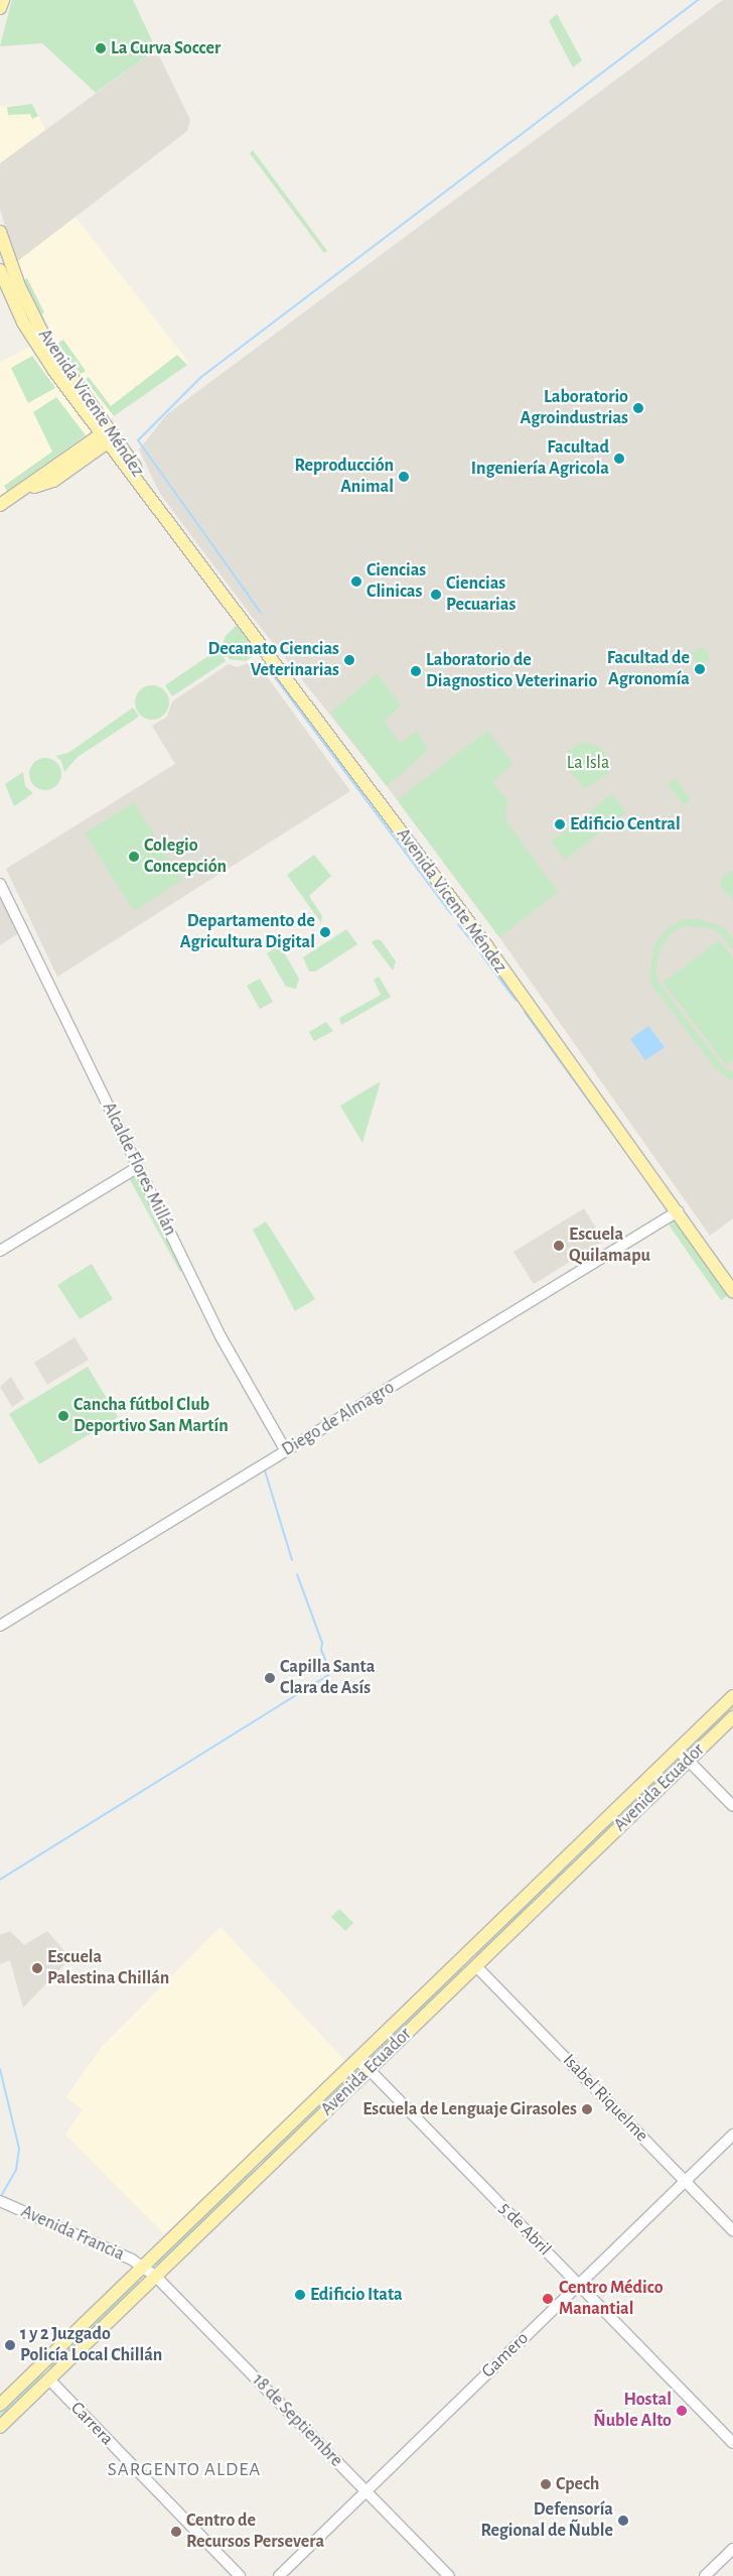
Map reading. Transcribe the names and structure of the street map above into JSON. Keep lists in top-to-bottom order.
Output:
{
  "streets": {
    "main road": ["Avenida Vicente Méndez", "Avenida Ecuador"],
    "street": [
      "Alcalde Flores Millán",
      "Diego de Almagro",
      "Isabel Riquelme",
      "5 de Abril",
      "Avenida Francia",
      "Gamero",
      "18 de Septiembre",
      "Carrera"
    ]
  },
  "crossings": [
    ["Avenida Vicente Méndez", "Diego de Almagro"],
    ["Alcalde Flores Millán", "Diego de Almagro"],
    ["Avenida Ecuador", "Isabel Riquelme"],
    ["Avenida Ecuador", "5 de Abril"],
    ["Avenida Ecuador", "Avenida Francia"],
    ["Avenida Ecuador", "18 de Septiembre"],
    ["Avenida Ecuador", "Carrera"],
    ["Isabel Riquelme", "Gamero"],
    ["5 de Abril", "Gamero"],
    ["Avenida Francia", "18 de Septiembre"],
    ["Gamero", "18 de Septiembre"]
  ],
  "districts": ["SARGENTO ALDEA"],
  "parks": ["La Isla"],
  "places": [
    "La Curva Soccer",
    "Laboratorio Agroindustrias",
    "Facultad Ingeniería Agricola",
    "Reproducción Animal",
    "Ciencias Clinicas",
    "Ciencias Pecuarias",
    "Decanato Ciencias Veterinarias",
    "Facultad de Agronomía",
    "Laboratorio de Diagnostico Veterinario",
    "Edificio Central",
    "Colegio Concepción",
    "Departamento de Agricultura Digital",
    "Escuela Quilamapu",
    "Cancha fútbol Club Deportivo San Martín",
    "Capilla Santa Clara de Asís",
    "Escuela Palestina Chillán",
    "Escuela de Lenguaje Girasoles",
    "Edificio Itata",
    "Centro Médico Manantial",
    "1 y 2 Juzgado Policía Local Chillán",
    "Hostal Ñuble Alto",
    "Cpech",
    "Defensoría Regional de Ñuble",
    "Centro de Recursos Persevera"
  ]
}
